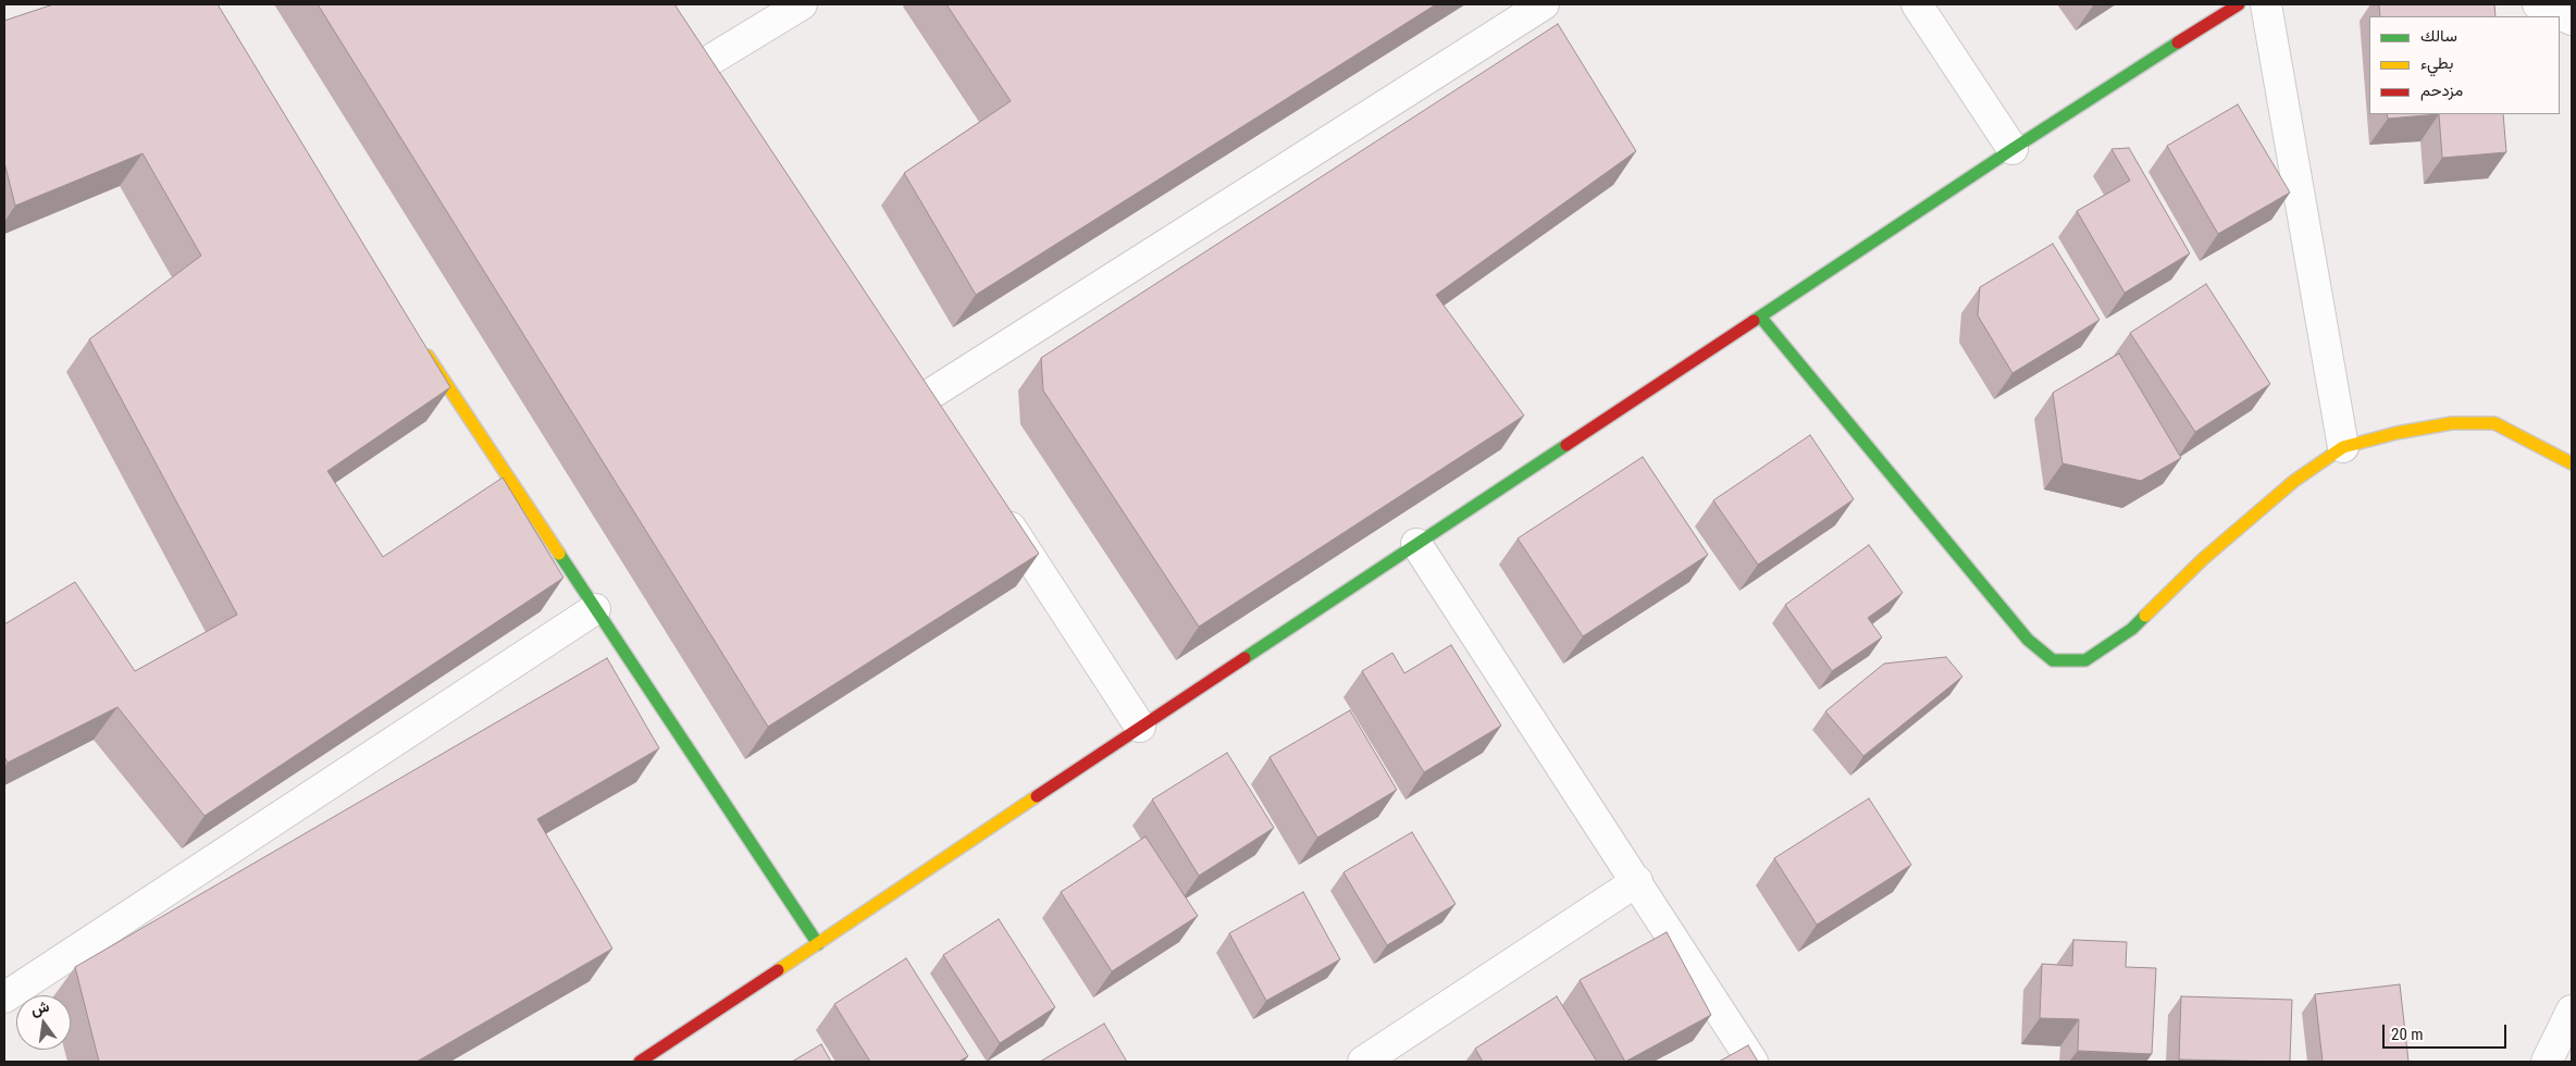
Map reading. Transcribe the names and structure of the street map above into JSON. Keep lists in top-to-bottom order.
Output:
{
  "legend": ["سالك", "بطيء", "مزدحم"],
  "scale_bar": "20 m",
  "north": "top"
}
